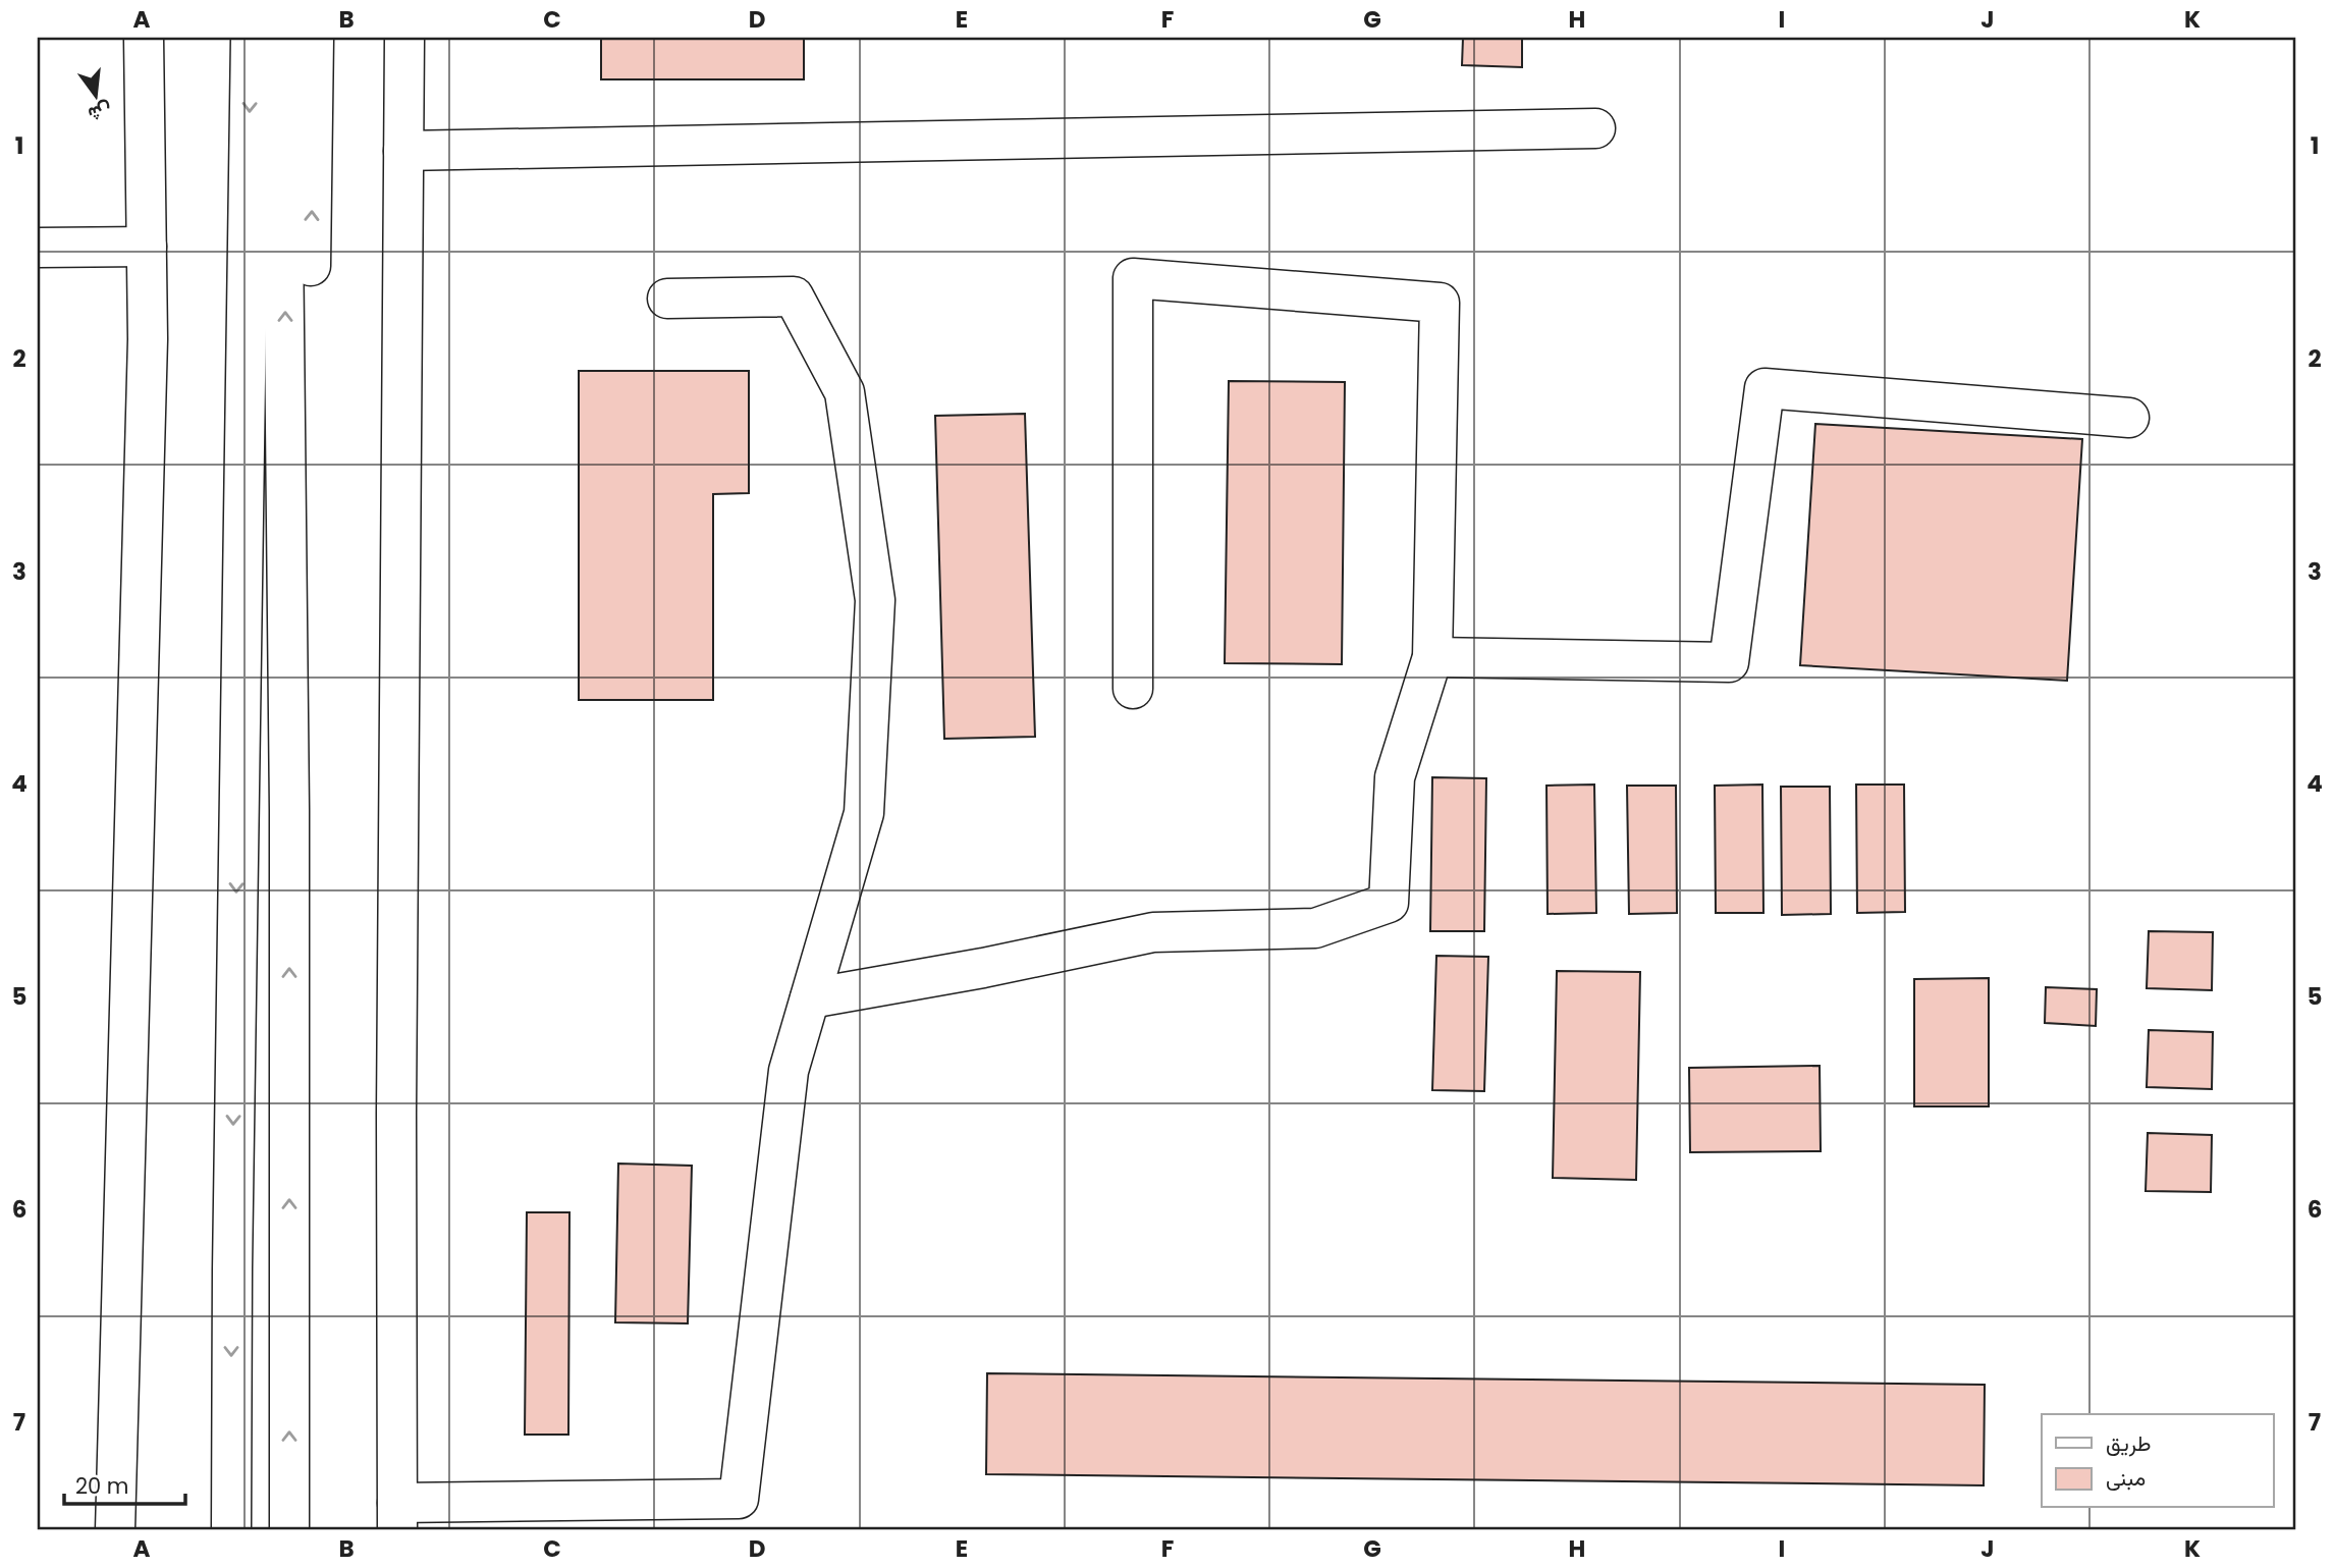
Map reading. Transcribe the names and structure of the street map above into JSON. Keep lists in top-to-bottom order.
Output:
{
  "legend": ["طريق", "مبنى"],
  "scale_bar": "20 m",
  "north": "bottom",
  "grid": {
    "columns": [
      "A",
      "B",
      "C",
      "D",
      "E",
      "F",
      "G",
      "H",
      "I",
      "J",
      "K"
    ],
    "rows": [
      "1",
      "2",
      "3",
      "4",
      "5",
      "6",
      "7"
    ]
  }
}
